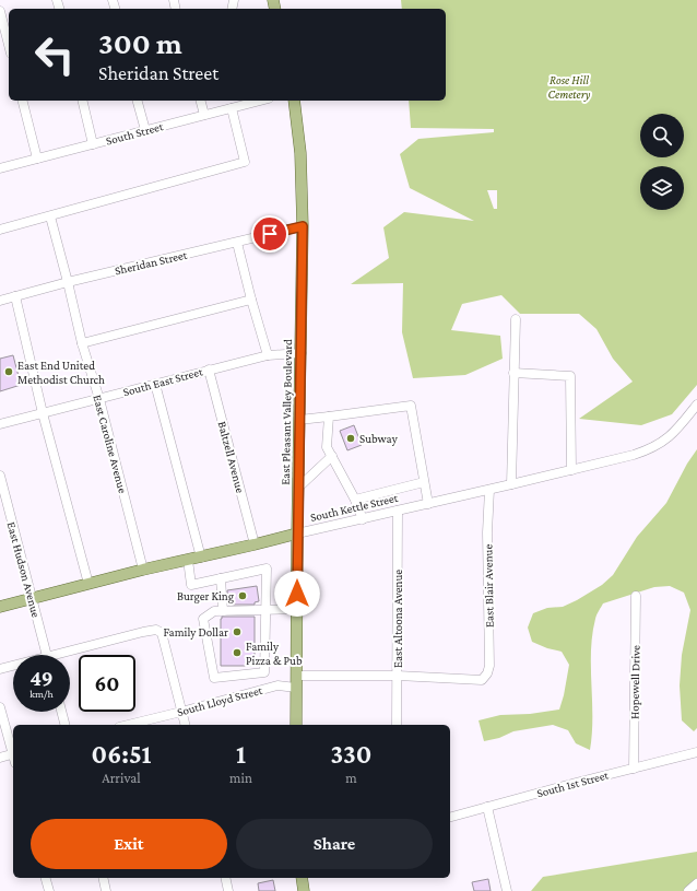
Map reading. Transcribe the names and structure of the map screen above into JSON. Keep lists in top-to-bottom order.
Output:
{
  "streets": {
    "main road": ["East Pleasant Valley Boulevard", "South Kettle Street"],
    "street": [
      "South Street",
      "Sheridan Street",
      "South East Street",
      "East Caroline Avenue",
      "Baltzell Avenue",
      "East Hudson Avenue",
      "East Blair Avenue",
      "East Altoona Avenue",
      "Hopewell Drive",
      "South Lloyd Street",
      "South 1st Street"
    ]
  },
  "crossings": [
    ["Sheridan Street", "East Pleasant Valley Boulevard"],
    ["Sheridan Street", "East Caroline Avenue"],
    ["South East Street", "East Pleasant Valley Boulevard"],
    ["South East Street", "East Caroline Avenue"],
    ["South East Street", "Baltzell Avenue"],
    ["East Pleasant Valley Boulevard", "South Kettle Street"],
    ["East Pleasant Valley Boulevard", "South Lloyd Street"],
    ["East Caroline Avenue", "South Kettle Street"],
    ["Baltzell Avenue", "South Kettle Street"],
    ["South Kettle Street", "East Hudson Avenue"],
    ["South Kettle Street", "East Blair Avenue"],
    ["South Kettle Street", "East Altoona Avenue"],
    ["East Blair Avenue", "East Altoona Avenue"],
    ["Hopewell Drive", "South 1st Street"]
  ],
  "parks": ["Rose Hill Cemetery"],
  "places": [
    "East End United Methodist Church",
    "Subway",
    "Burger King",
    "Family Dollar",
    "Family Pizza & Pub"
  ],
  "page": {
    "turn": ["300 m", "Sheridan Street"],
    "speed": "49 km/h",
    "limit": "60",
    "eta": [
      "06:51",
      "Arrival",
      "1",
      "min",
      "330",
      "m"
    ],
    "buttons": ["Exit", "Share"]
  }
}
